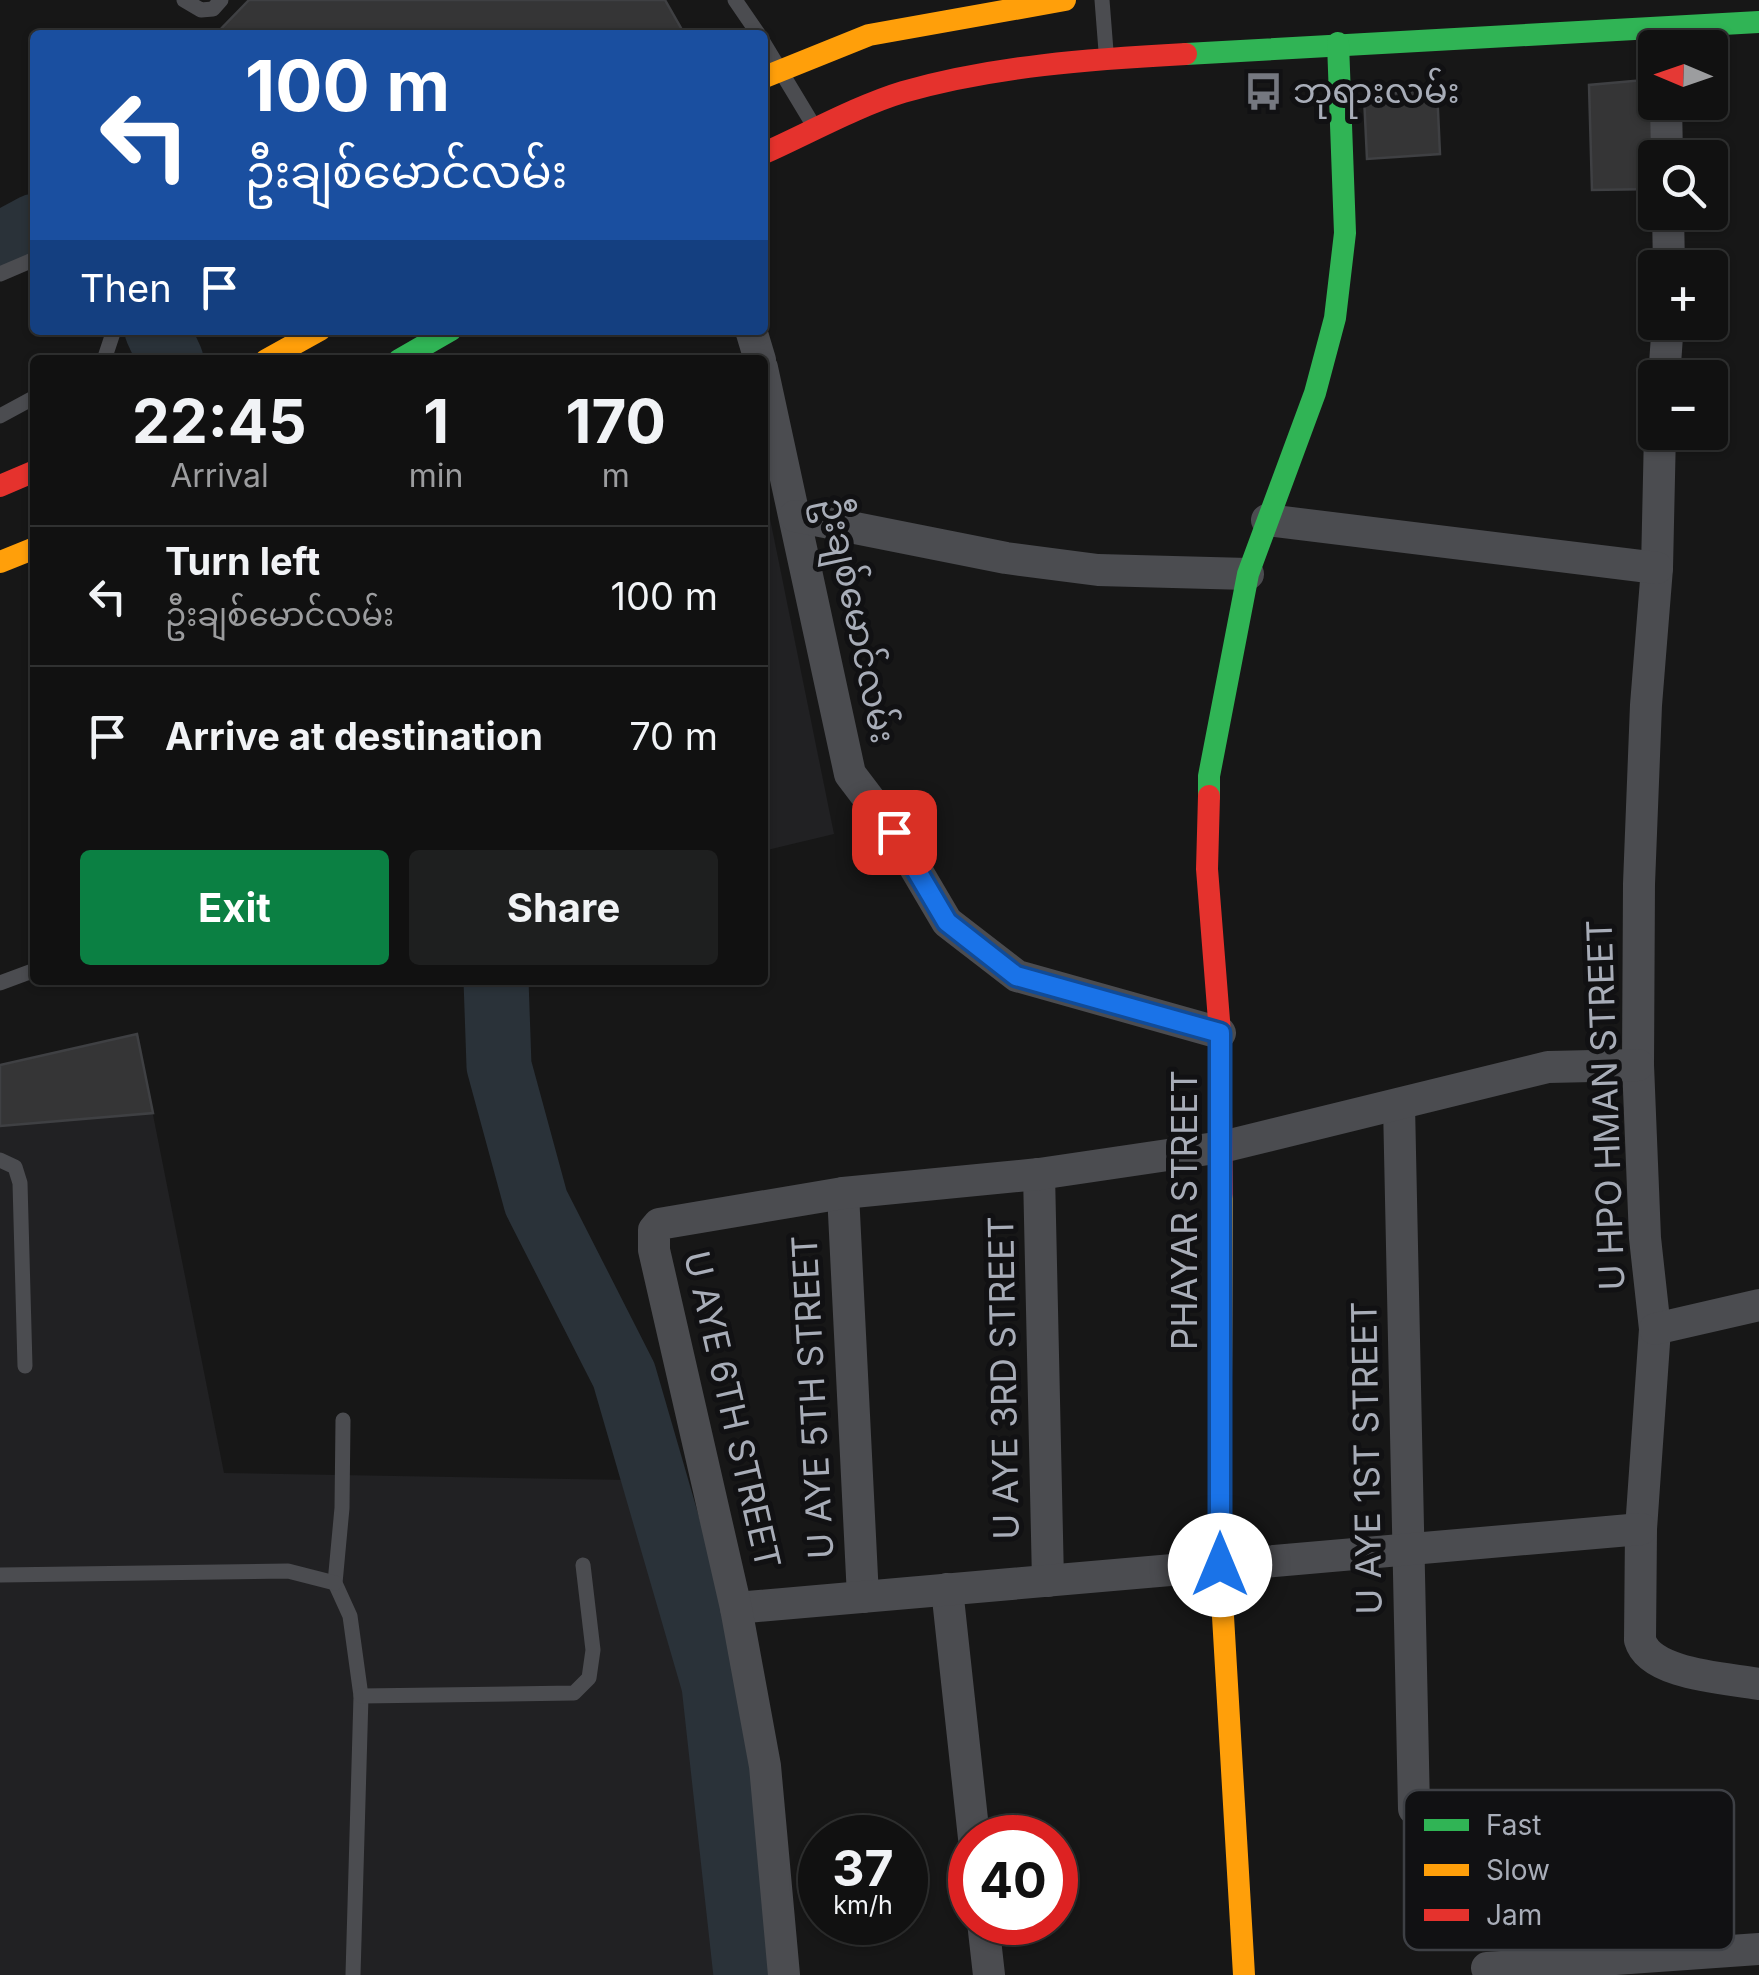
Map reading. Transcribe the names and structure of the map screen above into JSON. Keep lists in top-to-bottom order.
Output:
{
  "streets": {
    "street": [
      "ဦးချစ်မောင်လမ်း",
      "U HPO HMAN STREET",
      "PHAYAR STREET",
      "U AYE 3RD STREET",
      "U AYE 5TH STREET",
      "U AYE 6TH STREET",
      "U AYE 1ST STREET"
    ]
  },
  "crossings": [
    ["ဦးချစ်မောင်လမ်း", "PHAYAR STREET"],
    ["U AYE 5TH STREET", "U AYE 6TH STREET"]
  ],
  "places": {
    "bus stop": ["ဘုရားလမ်း"]
  },
  "legend": ["Fast", "Slow", "Jam"],
  "north": "left",
  "page": {
    "map_buttons": ["+", "−"],
    "turn": ["100 m", "ဦးချစ်မောင်လမ်း"],
    "then": "Then",
    "eta": [
      "22:45",
      "Arrival",
      "1",
      "min",
      "170",
      "m"
    ],
    "list": [
      {
        "name": "Turn left",
        "note": "ဦးချစ်မောင်လမ်း",
        "value": "100 m"
      },
      {
        "name": "Arrive at destination",
        "value": "70 m"
      }
    ],
    "buttons": ["Exit", "Share"],
    "speed": "37 km/h",
    "limit": "40"
  }
}
